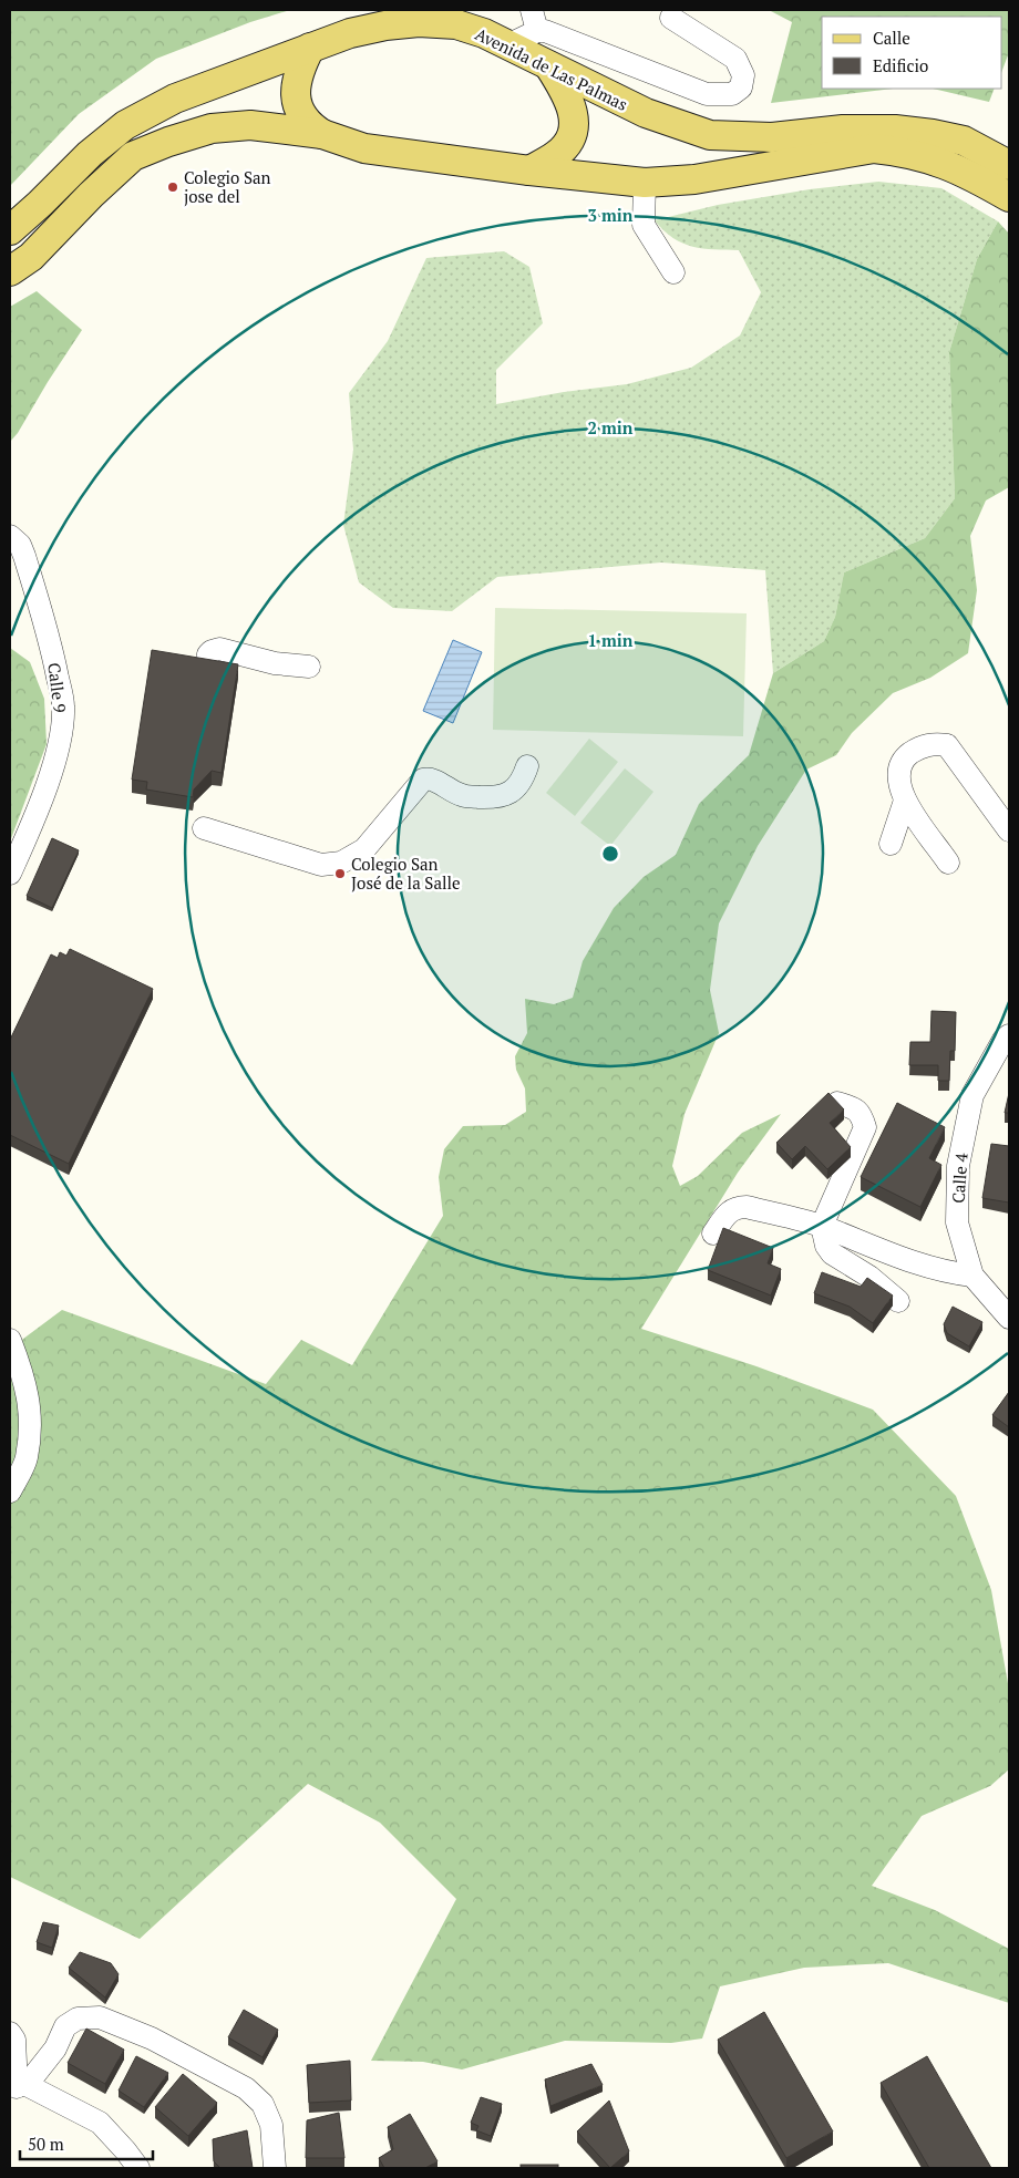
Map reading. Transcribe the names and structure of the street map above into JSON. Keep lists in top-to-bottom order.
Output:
{
  "streets": {
    "main road": ["Avenida de Las Palmas"],
    "street": ["Calle 9", "Calle 4"]
  },
  "places": ["Colegio San jose del", "Colegio San José de la Salle"],
  "legend": ["Calle", "Edificio"],
  "scale_bar": "50 m",
  "rings": ["3 min", "2 min", "1 min"]
}
